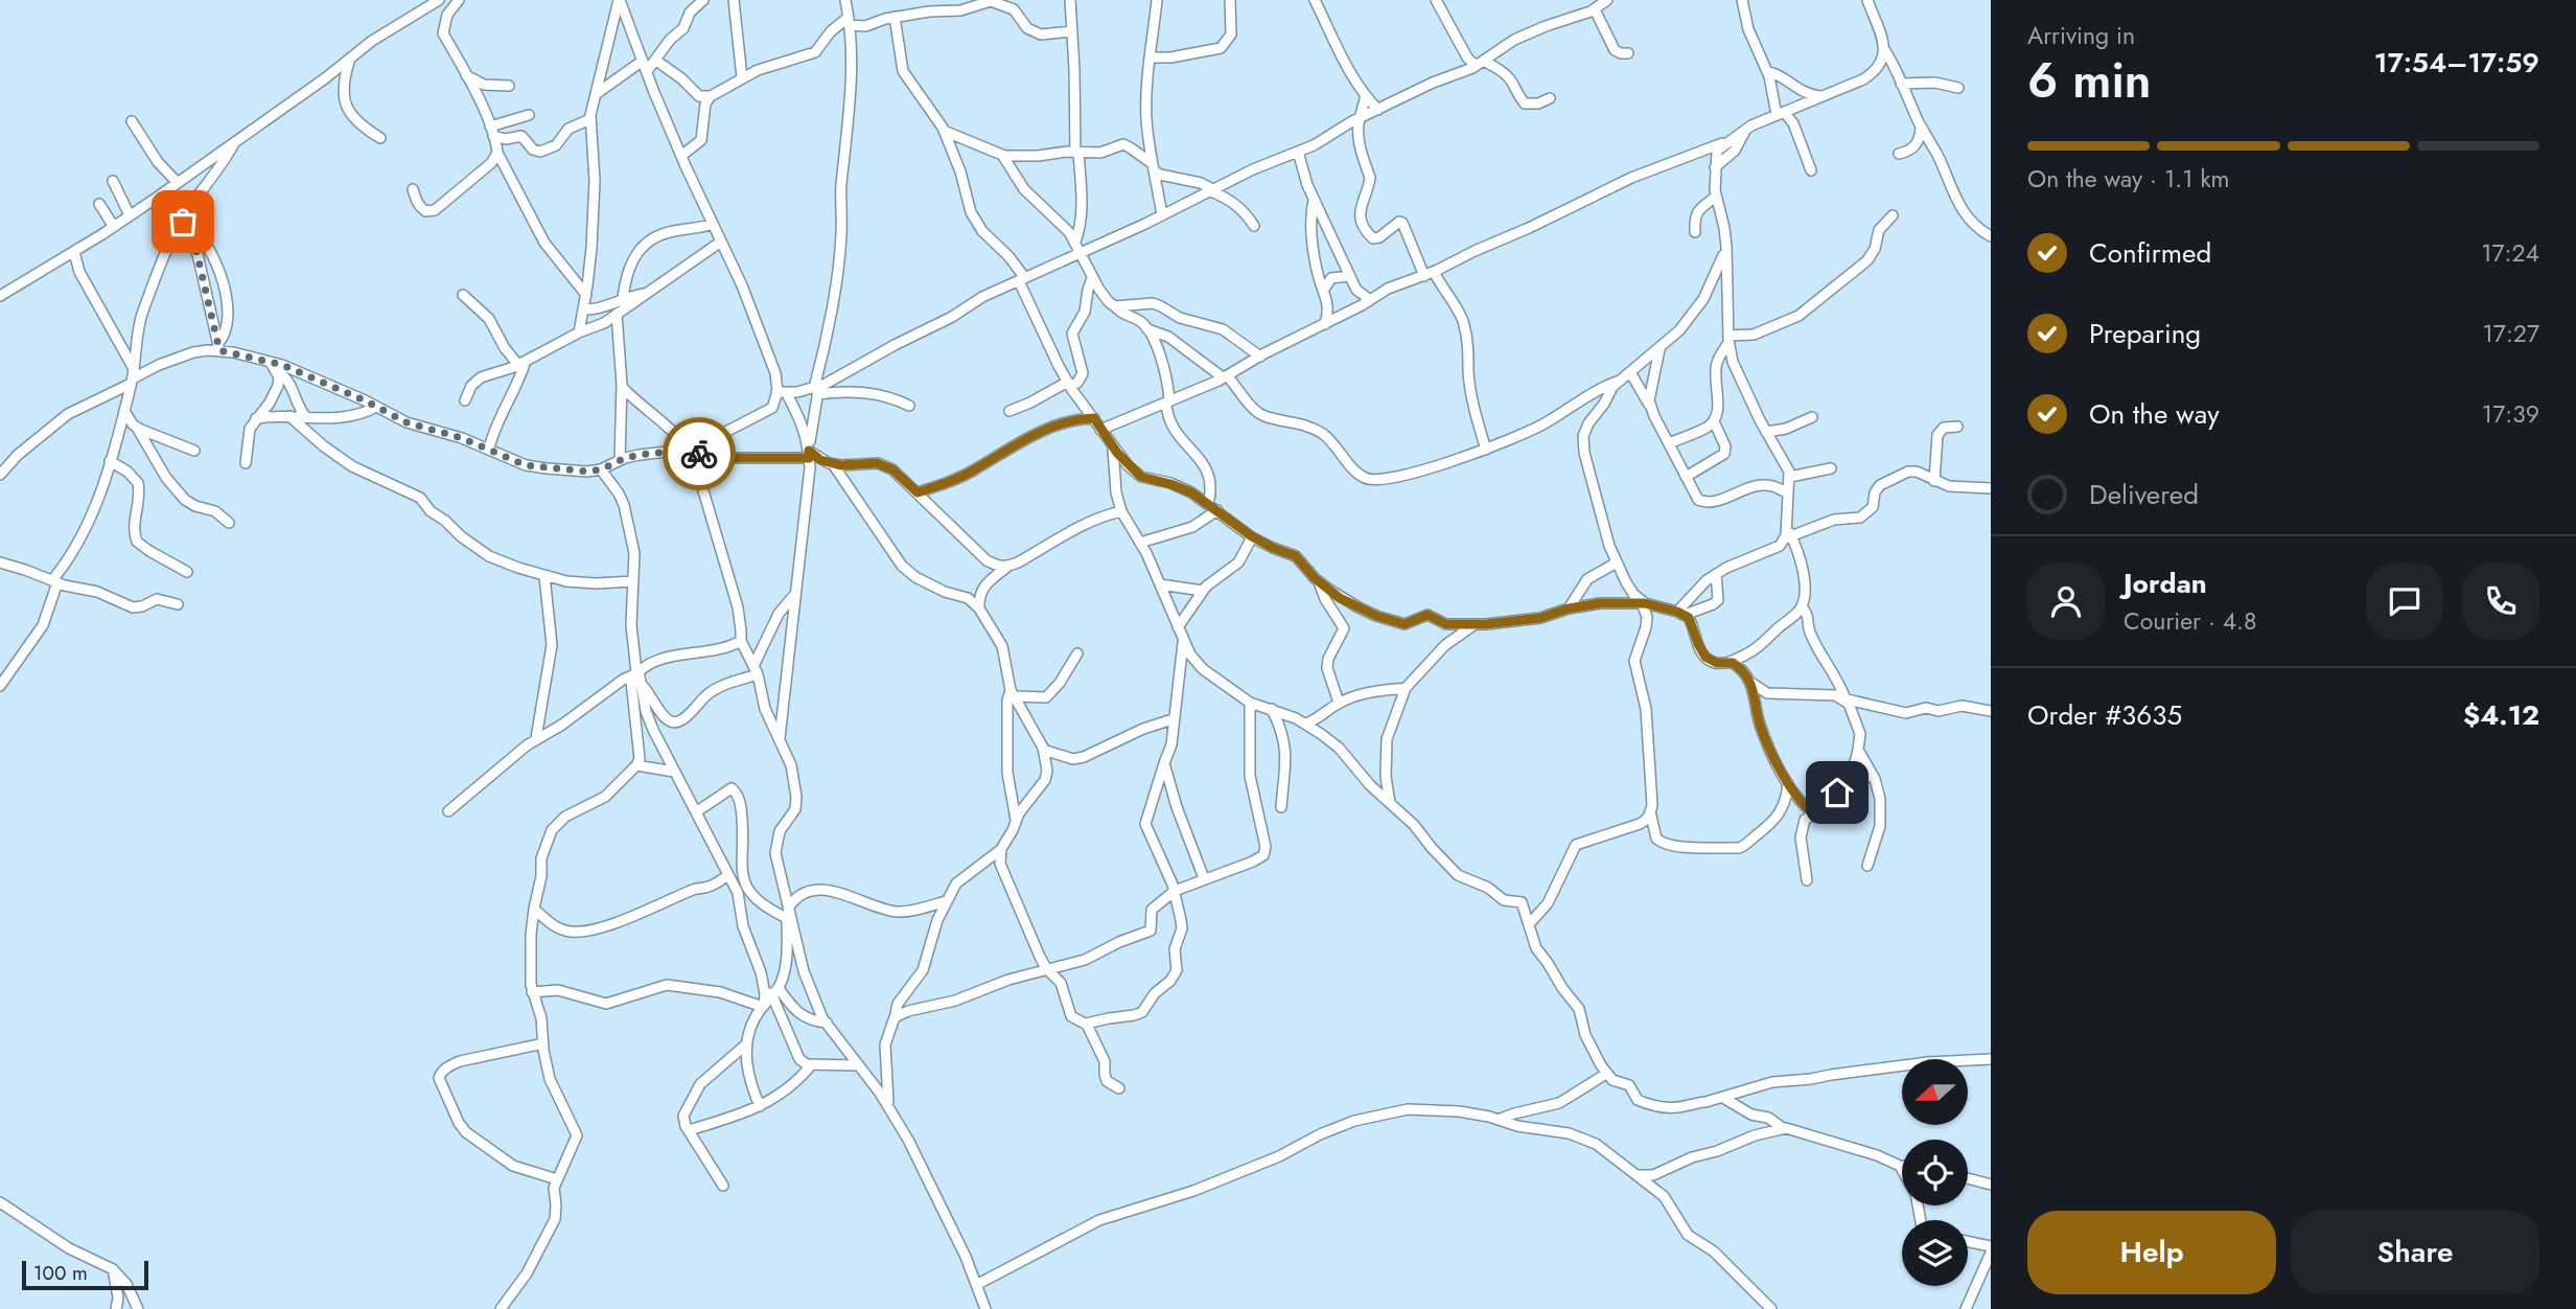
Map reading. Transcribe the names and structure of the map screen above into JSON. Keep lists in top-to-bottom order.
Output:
{
  "scale_bar": "100 m",
  "north": "left",
  "page": {
    "heading": ["6 min", "Arriving in", "17:54–17:59"],
    "panel": [
      "Jordan",
      "Courier · 4.8",
      "Order #3635",
      "$4.12"
    ],
    "bar": "On the way · 1.1 km",
    "list": [
      ["Confirmed", "17:24"],
      ["Preparing", "17:27"],
      ["On the way", "17:39"],
      "Delivered"
    ],
    "buttons": ["Help", "Share"],
    "scale": "100 m"
  }
}
